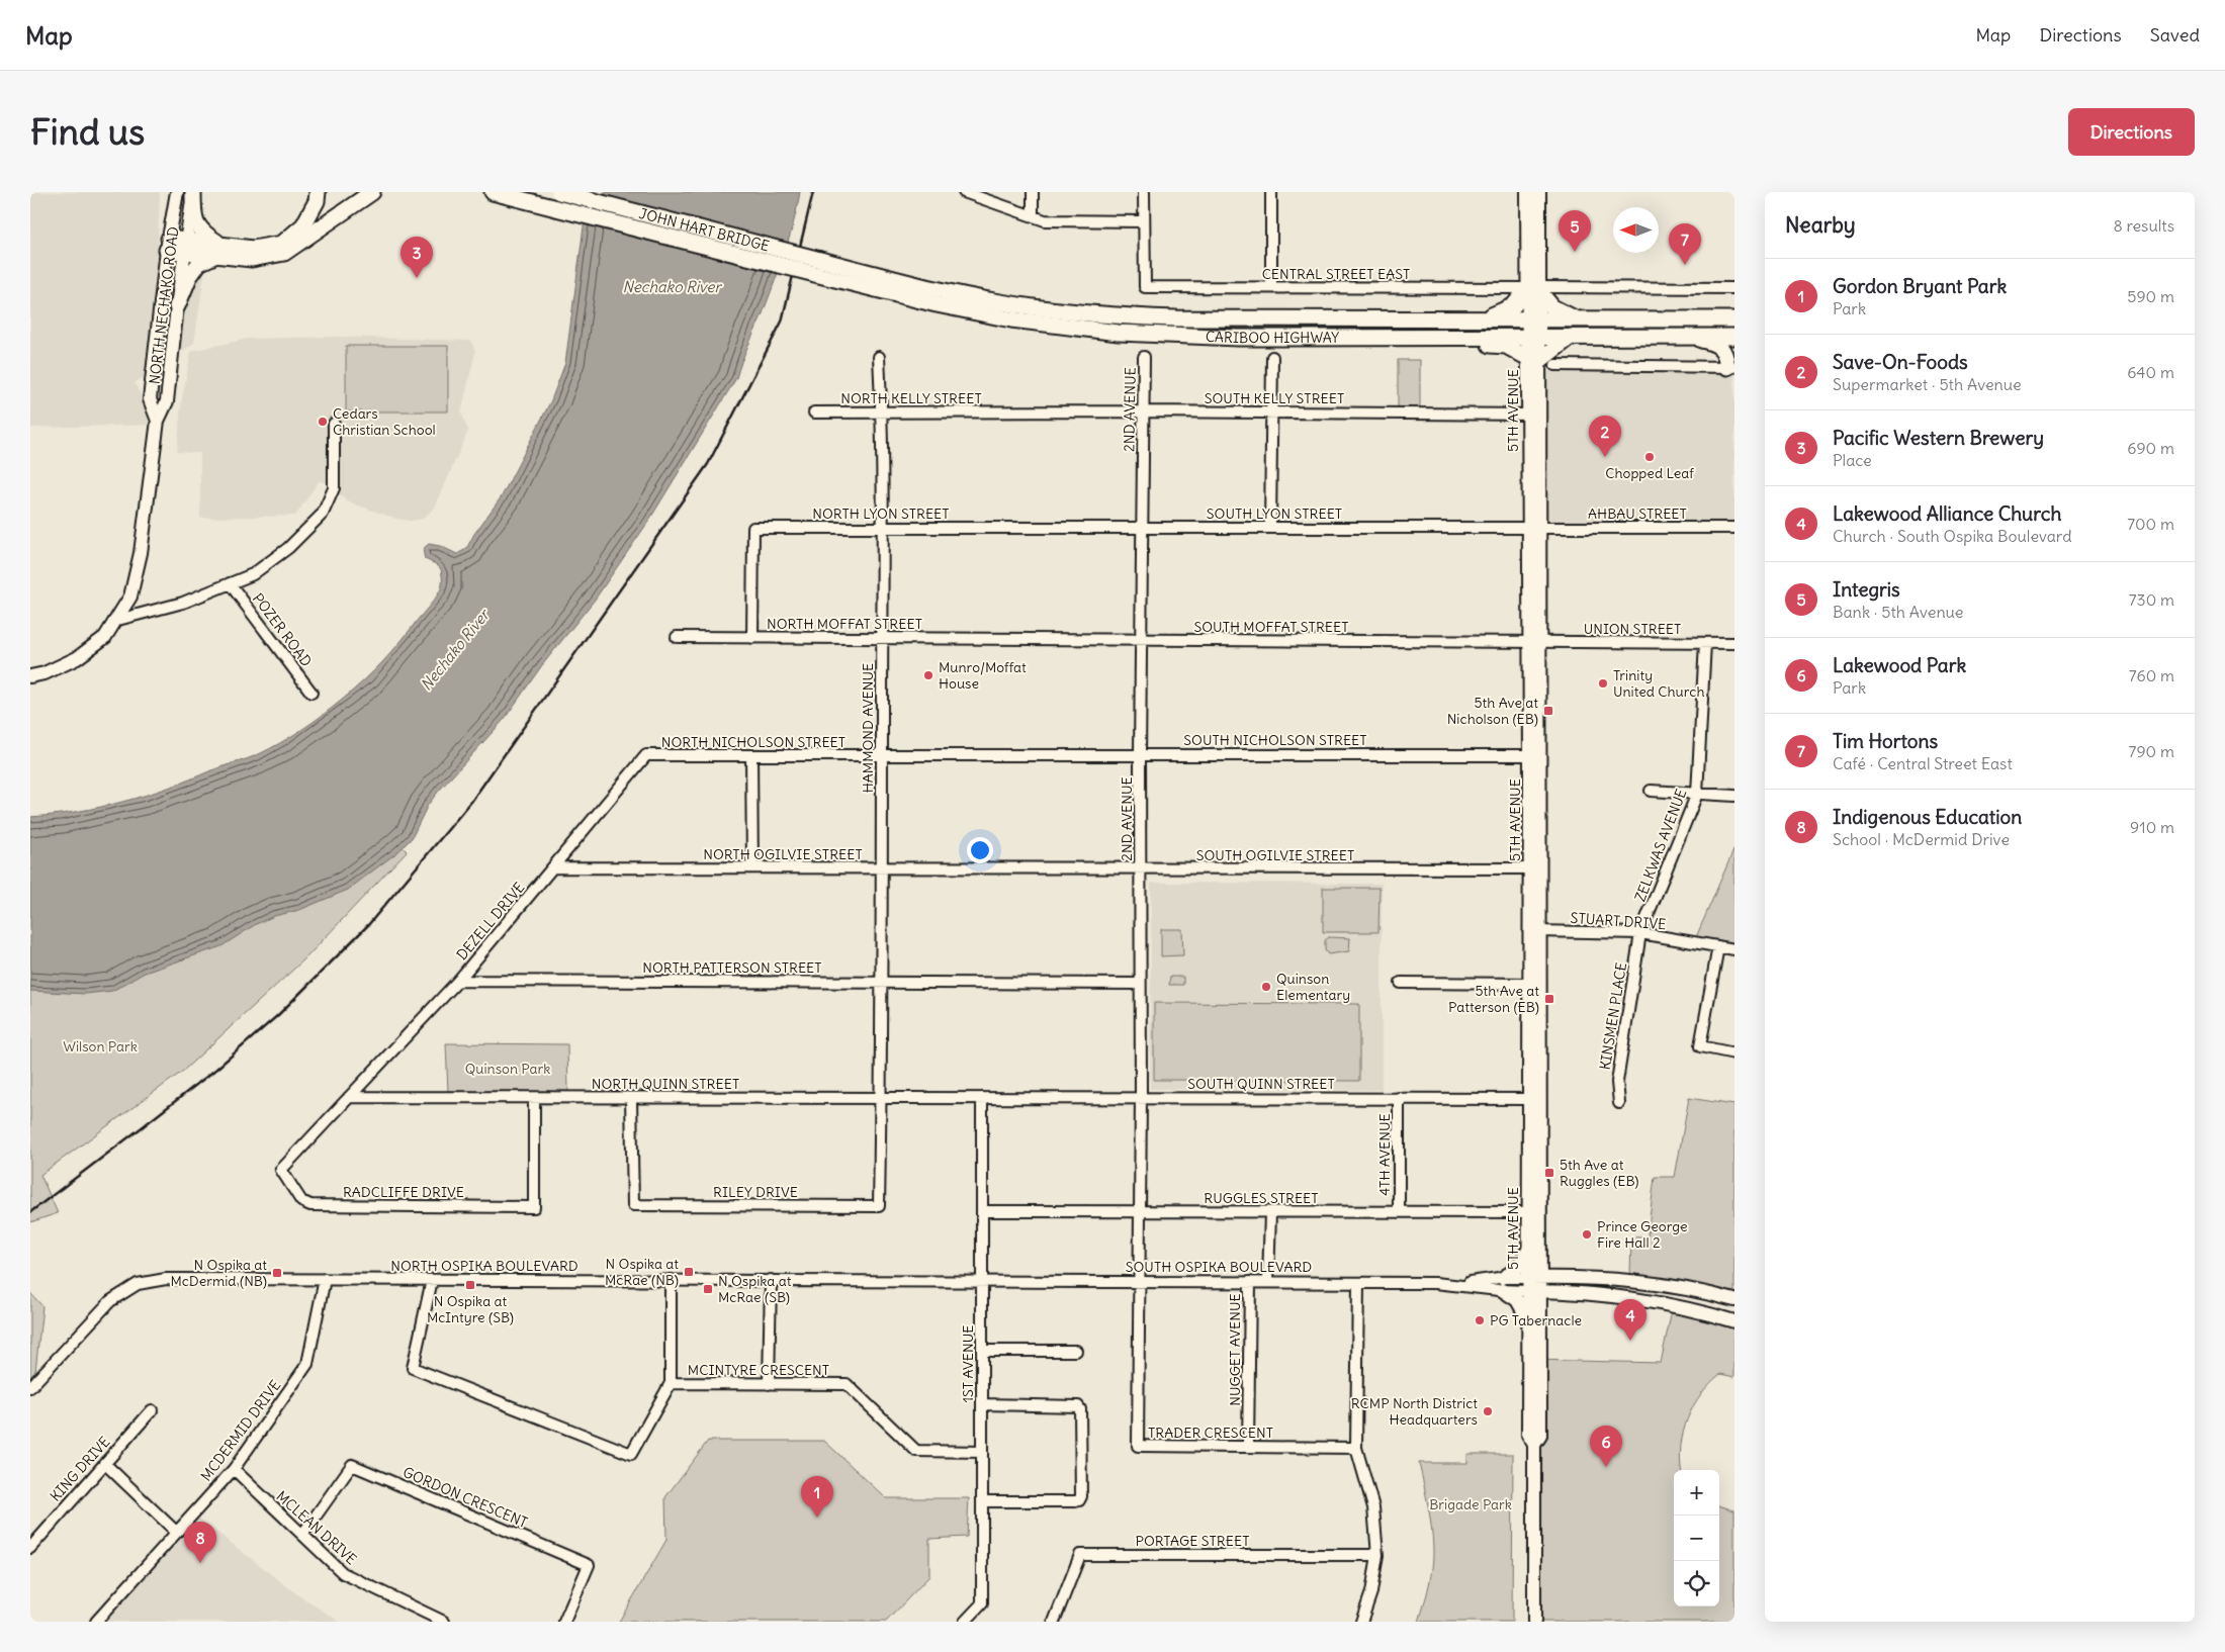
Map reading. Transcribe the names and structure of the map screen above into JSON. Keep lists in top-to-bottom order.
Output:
{
  "streets": {
    "highway": ["JOHN HART BRIDGE", "CARIBOO HIGHWAY"],
    "main road": ["NORTH NECHAKO ROAD", "5TH AVENUE", "SOUTH OSPIKA BOULEVARD"],
    "street": [
      "CENTRAL STREET EAST",
      "NORTH KELLY STREET",
      "SOUTH KELLY STREET",
      "2ND AVENUE",
      "NORTH LYON STREET",
      "SOUTH LYON STREET",
      "AHBAU STREET",
      "NORTH MOFFAT STREET",
      "SOUTH MOFFAT STREET",
      "UNION STREET",
      "POZER ROAD",
      "HAMMOND AVENUE",
      "SOUTH NICHOLSON STREET",
      "NORTH NICHOLSON STREET",
      "ZELKWAS AVENUE",
      "NORTH OGILVIE STREET",
      "SOUTH OGILVIE STREET",
      "DEZELL DRIVE",
      "STUART DRIVE",
      "NORTH PATTERSON STREET",
      "KINSMEN PLACE",
      "NORTH QUINN STREET",
      "SOUTH QUINN STREET",
      "4TH AVENUE",
      "RADCLIFFE DRIVE",
      "RILEY DRIVE",
      "RUGGLES STREET",
      "NORTH OSPIKA BOULEVARD",
      "NUGGET AVENUE",
      "1ST AVENUE",
      "MCINTYRE CRESCENT",
      "MCDERMID DRIVE",
      "TRADER CRESCENT",
      "KING DRIVE",
      "GORDON CRESCENT",
      "MCLEAN DRIVE",
      "PORTAGE STREET"
    ]
  },
  "crossings": [
    ["JOHN HART BRIDGE", "CARIBOO HIGHWAY"],
    ["CENTRAL STREET EAST", "5TH AVENUE"],
    ["CARIBOO HIGHWAY", "5TH AVENUE"],
    ["NORTH KELLY STREET", "SOUTH KELLY STREET"],
    ["NORTH KELLY STREET", "HAMMOND AVENUE"],
    ["SOUTH KELLY STREET", "2ND AVENUE"],
    ["SOUTH KELLY STREET", "5TH AVENUE"],
    ["2ND AVENUE", "SOUTH LYON STREET"],
    ["2ND AVENUE", "SOUTH MOFFAT STREET"],
    ["2ND AVENUE", "SOUTH NICHOLSON STREET"],
    ["2ND AVENUE", "SOUTH OGILVIE STREET"],
    ["2ND AVENUE", "NORTH PATTERSON STREET"],
    ["2ND AVENUE", "SOUTH QUINN STREET"],
    ["2ND AVENUE", "RUGGLES STREET"],
    ["2ND AVENUE", "SOUTH OSPIKA BOULEVARD"],
    ["2ND AVENUE", "TRADER CRESCENT"],
    ["5TH AVENUE", "SOUTH LYON STREET"],
    ["5TH AVENUE", "AHBAU STREET"],
    ["5TH AVENUE", "SOUTH MOFFAT STREET"],
    ["5TH AVENUE", "UNION STREET"],
    ["5TH AVENUE", "SOUTH NICHOLSON STREET"],
    ["5TH AVENUE", "SOUTH OGILVIE STREET"],
    ["5TH AVENUE", "STUART DRIVE"],
    ["5TH AVENUE", "SOUTH QUINN STREET"],
    ["5TH AVENUE", "RUGGLES STREET"],
    ["5TH AVENUE", "SOUTH OSPIKA BOULEVARD"],
    ["NORTH LYON STREET", "SOUTH LYON STREET"],
    ["NORTH LYON STREET", "NORTH MOFFAT STREET"],
    ["NORTH LYON STREET", "HAMMOND AVENUE"],
    ["SOUTH LYON STREET", "AHBAU STREET"],
    ["NORTH MOFFAT STREET", "SOUTH MOFFAT STREET"],
    ["NORTH MOFFAT STREET", "HAMMOND AVENUE"],
    ["SOUTH MOFFAT STREET", "UNION STREET"],
    ["UNION STREET", "ZELKWAS AVENUE"],
    ["HAMMOND AVENUE", "NORTH NICHOLSON STREET"],
    ["HAMMOND AVENUE", "NORTH OGILVIE STREET"],
    ["HAMMOND AVENUE", "NORTH PATTERSON STREET"],
    ["HAMMOND AVENUE", "NORTH QUINN STREET"],
    ["HAMMOND AVENUE", "RILEY DRIVE"],
    ["SOUTH NICHOLSON STREET", "NORTH NICHOLSON STREET"],
    ["NORTH NICHOLSON STREET", "DEZELL DRIVE"],
    ["ZELKWAS AVENUE", "STUART DRIVE"],
    ["ZELKWAS AVENUE", "KINSMEN PLACE"],
    ["NORTH OGILVIE STREET", "SOUTH OGILVIE STREET"],
    ["NORTH OGILVIE STREET", "DEZELL DRIVE"],
    ["DEZELL DRIVE", "NORTH PATTERSON STREET"],
    ["DEZELL DRIVE", "NORTH QUINN STREET"],
    ["DEZELL DRIVE", "RADCLIFFE DRIVE"],
    ["STUART DRIVE", "KINSMEN PLACE"],
    ["NORTH QUINN STREET", "SOUTH QUINN STREET"],
    ["NORTH QUINN STREET", "RADCLIFFE DRIVE"],
    ["NORTH QUINN STREET", "RILEY DRIVE"],
    ["NORTH QUINN STREET", "1ST AVENUE"],
    ["SOUTH QUINN STREET", "4TH AVENUE"],
    ["SOUTH QUINN STREET", "1ST AVENUE"],
    ["4TH AVENUE", "RUGGLES STREET"],
    ["RUGGLES STREET", "1ST AVENUE"],
    ["NORTH OSPIKA BOULEVARD", "SOUTH OSPIKA BOULEVARD"],
    ["NORTH OSPIKA BOULEVARD", "1ST AVENUE"],
    ["NORTH OSPIKA BOULEVARD", "MCINTYRE CRESCENT"],
    ["NORTH OSPIKA BOULEVARD", "MCDERMID DRIVE"],
    ["SOUTH OSPIKA BOULEVARD", "NUGGET AVENUE"],
    ["SOUTH OSPIKA BOULEVARD", "1ST AVENUE"],
    ["SOUTH OSPIKA BOULEVARD", "TRADER CRESCENT"],
    ["NUGGET AVENUE", "TRADER CRESCENT"],
    ["1ST AVENUE", "MCINTYRE CRESCENT"],
    ["MCDERMID DRIVE", "MCLEAN DRIVE"],
    ["GORDON CRESCENT", "MCLEAN DRIVE"]
  ],
  "water": ["Nechako River"],
  "parks": ["Wilson Park", "Quinson Park", "Brigade Park"],
  "places": {
    "other": [
      "Cedars Christian School",
      "Chopped Leaf",
      "Munro/Moffat House",
      "Trinity United Church",
      "Quinson Elementary",
      "Prince George Fire Hall 2",
      "PG Tabernacle",
      "RCMP North District Headquarters"
    ],
    "transit": [
      "5th Ave at Nicholson (EB)",
      "5th Ave at Patterson (EB)",
      "5th Ave at Ruggles (EB)",
      "N Ospika at McRae (NB)",
      "N Ospika at McDermid (NB)",
      "N Ospika at McIntyre (SB)",
      "N Ospika at McRae (SB)"
    ]
  },
  "north": "left",
  "page": {
    "header": "Map",
    "nav": ["Map", "Directions", "Saved"],
    "buttons": "Directions",
    "title": "Find us",
    "heading": ["Nearby", "8 results"],
    "pins": [
      "5",
      "7",
      "3",
      "2",
      "4",
      "6",
      "1",
      "8"
    ],
    "list": [
      {
        "mark": "1",
        "name": "Gordon Bryant Park",
        "note": "Park",
        "value": "590 m"
      },
      {
        "mark": "2",
        "name": "Save-On-Foods",
        "note": "Supermarket · 5th Avenue",
        "value": "640 m"
      },
      {
        "mark": "3",
        "name": "Pacific Western Brewery",
        "note": "Place",
        "value": "690 m"
      },
      {
        "mark": "4",
        "name": "Lakewood Alliance Church",
        "note": "Church · South Ospika Boulevard",
        "value": "700 m"
      },
      {
        "mark": "5",
        "name": "Integris",
        "note": "Bank · 5th Avenue",
        "value": "730 m"
      },
      {
        "mark": "6",
        "name": "Lakewood Park",
        "note": "Park",
        "value": "760 m"
      },
      {
        "mark": "7",
        "name": "Tim Hortons",
        "note": "Café · Central Street East",
        "value": "790 m"
      },
      {
        "mark": "8",
        "name": "Indigenous Education",
        "note": "School · McDermid Drive",
        "value": "910 m"
      }
    ],
    "map_buttons": ["+", "−"]
  }
}
